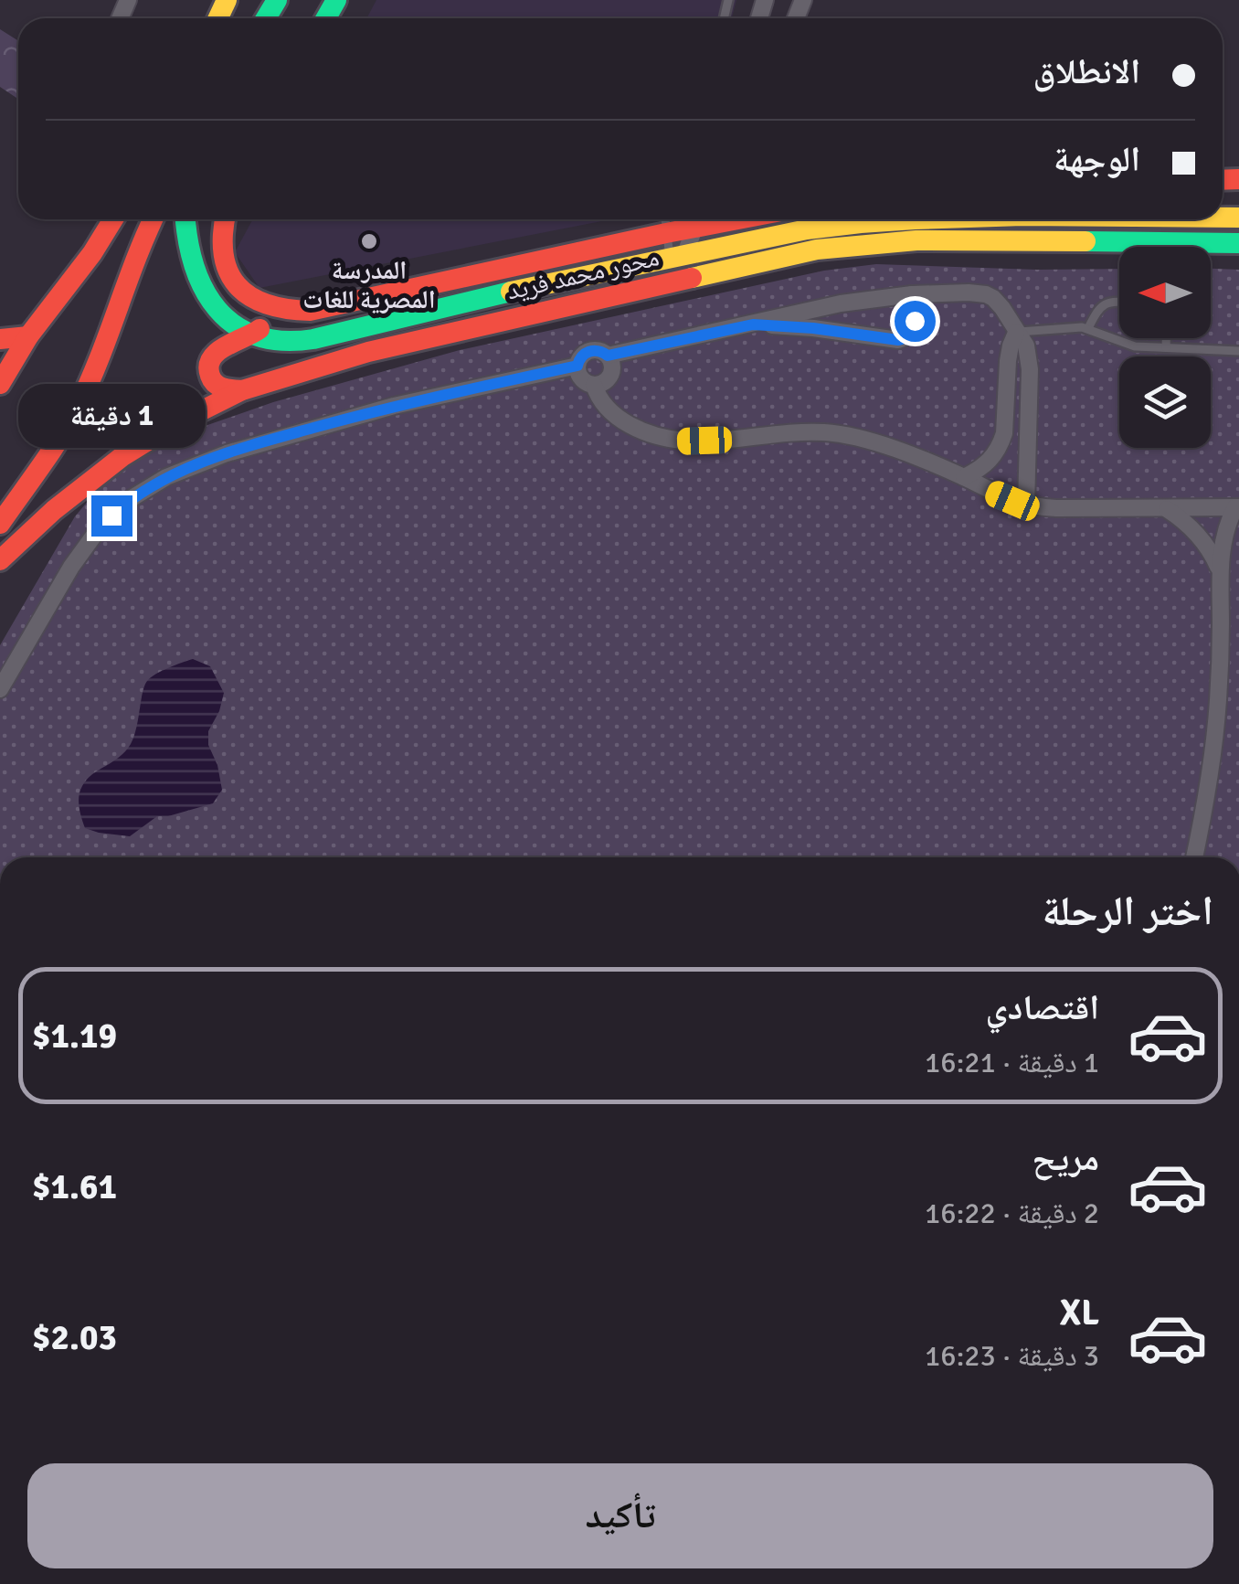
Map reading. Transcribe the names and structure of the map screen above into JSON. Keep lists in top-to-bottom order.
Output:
{
  "streets": {
    "main road": ["محور محمد فريد"]
  },
  "places": ["المدرسة المصرية للغات"],
  "north": "left",
  "page": {
    "banner": ["الانطلاق", "الوجهة"],
    "bubble": "1 دقيقة",
    "heading": "اختر الرحلة",
    "list": [
      {
        "name": "اقتصادي",
        "note": "1 دقيقة · 16:21",
        "value": "$1.19"
      },
      {
        "name": "مريح",
        "note": "2 دقيقة · 16:22",
        "value": "$1.61"
      },
      {
        "name": "XL",
        "note": "3 دقيقة · 16:23",
        "value": "$2.03"
      }
    ],
    "buttons": "تأكيد"
  }
}
